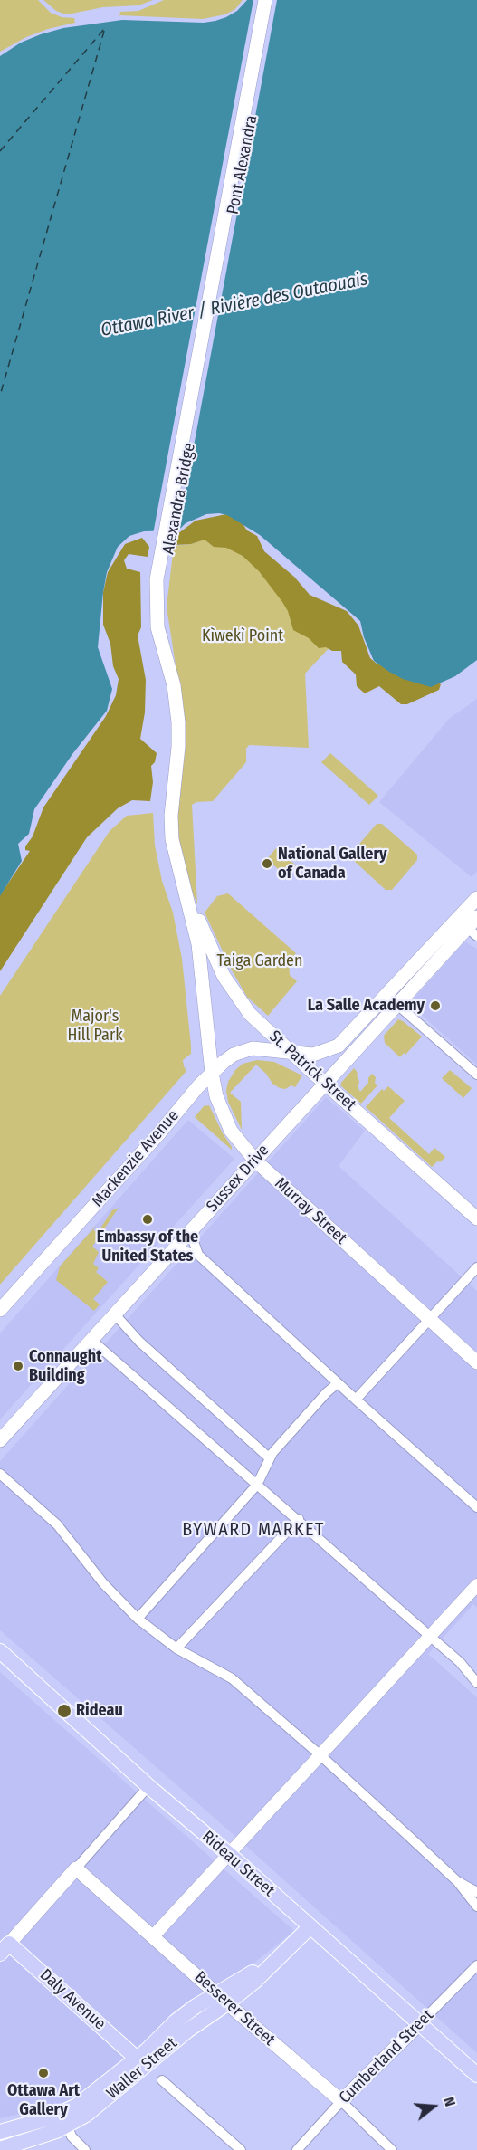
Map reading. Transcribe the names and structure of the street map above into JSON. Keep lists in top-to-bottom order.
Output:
{
  "streets": {
    "main road": [
      "Pont Alexandra",
      "Alexandra Bridge",
      "St. Patrick Street",
      "Mackenzie Avenue",
      "Sussex Drive",
      "Murray Street",
      "Rideau Street",
      "Daly Avenue",
      "Besserer Street",
      "Cumberland Street",
      "Waller Street"
    ]
  },
  "crossings": [
    ["Pont Alexandra", "Alexandra Bridge"],
    ["Alexandra Bridge", "St. Patrick Street"],
    ["Alexandra Bridge", "Murray Street"],
    ["St. Patrick Street", "Mackenzie Avenue"],
    ["St. Patrick Street", "Sussex Drive"],
    ["St. Patrick Street", "Murray Street"],
    ["Mackenzie Avenue", "Murray Street"],
    ["Sussex Drive", "Murray Street"],
    ["Rideau Street", "Cumberland Street"],
    ["Rideau Street", "Waller Street"],
    ["Daly Avenue", "Waller Street"],
    ["Besserer Street", "Cumberland Street"],
    ["Besserer Street", "Waller Street"]
  ],
  "districts": ["BYWARD MARKET"],
  "water": ["Ottawa River / Rivière des Outaouais"],
  "parks": ["Kìwekì Point", "Taiga Garden", "Major's Hill Park"],
  "places": [
    "National Gallery of Canada",
    "La Salle Academy",
    "Embassy of the United States",
    "Connaught Building",
    "Rideau",
    "Ottawa Art Gallery"
  ],
  "north": "right"
}
